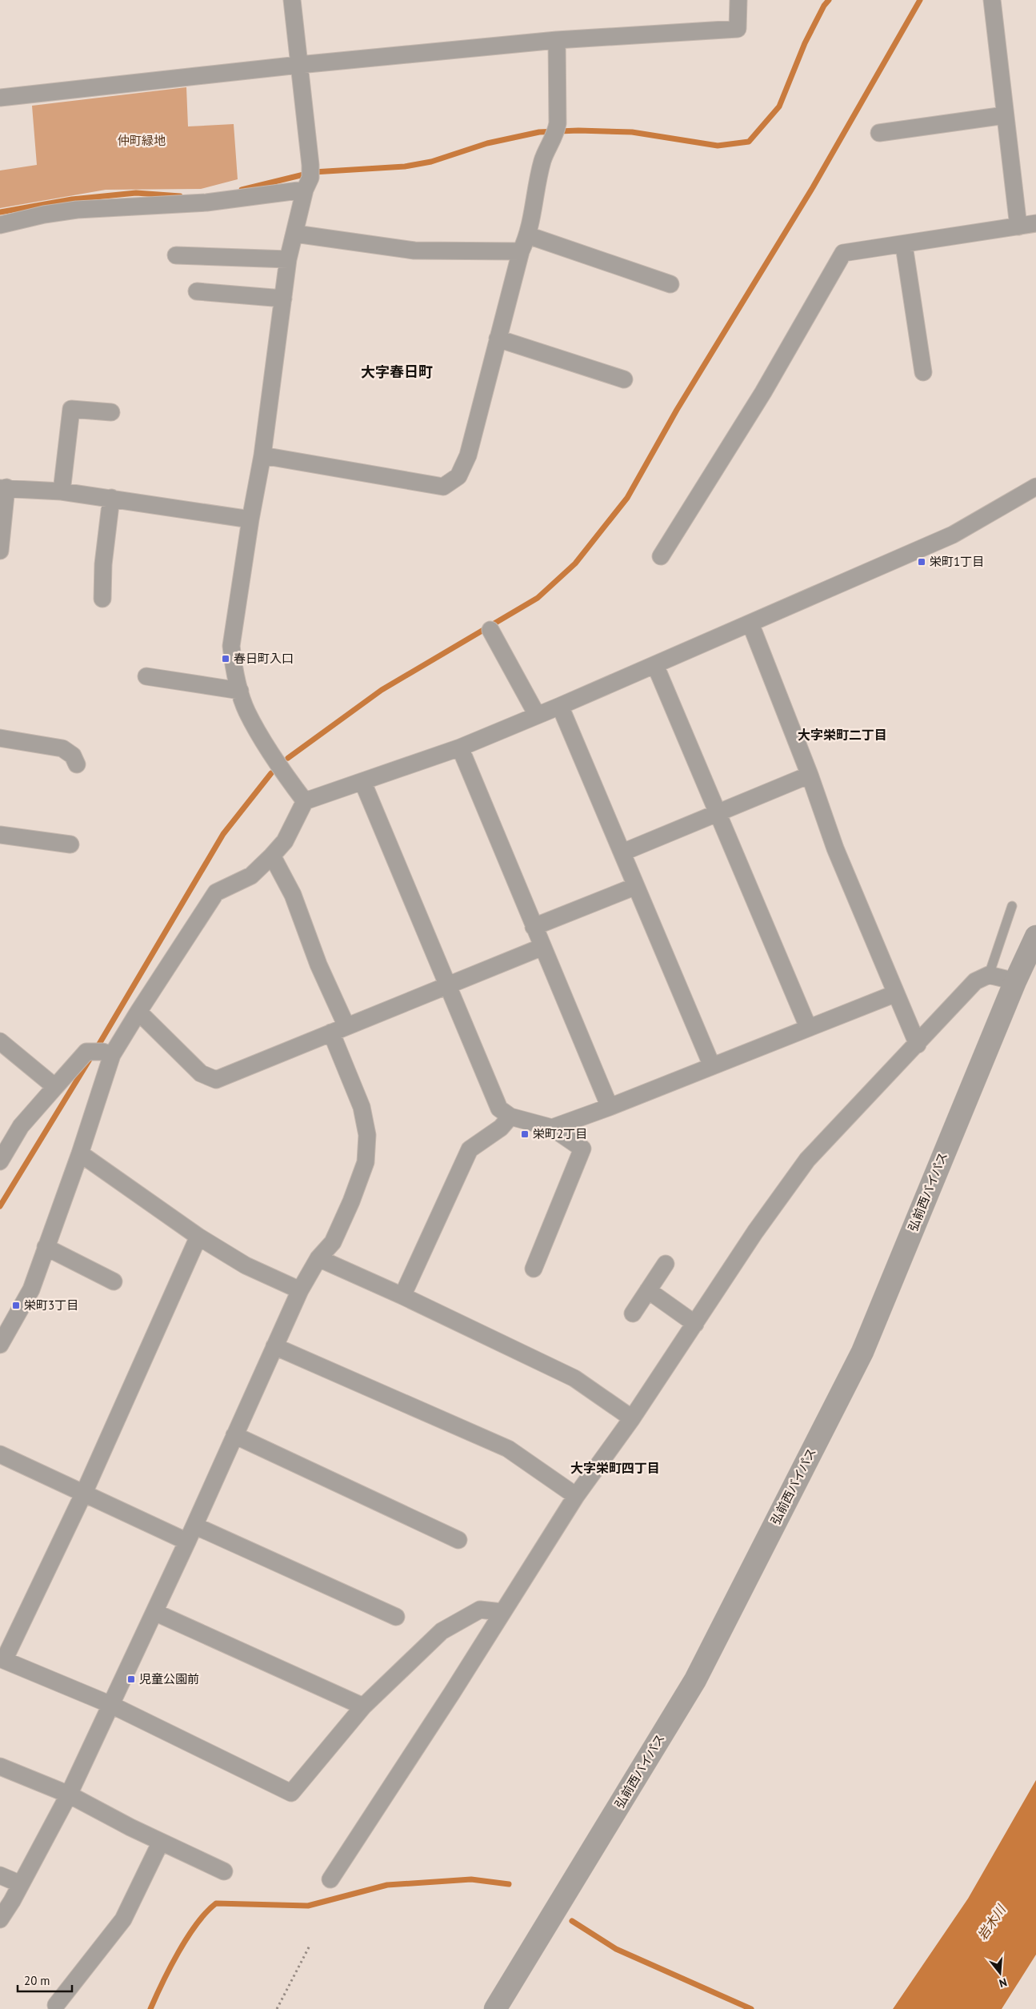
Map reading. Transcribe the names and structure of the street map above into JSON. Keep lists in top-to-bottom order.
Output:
{
  "streets": {
    "street": ["弘前西バイパス"]
  },
  "districts": ["大字春日町", "大字栄町二丁目", "大字栄町四丁目"],
  "water": ["岩木川"],
  "parks": ["仲町緑地"],
  "places": {
    "transit": [
      "栄町1丁目",
      "春日町入口",
      "栄町2丁目",
      "栄町3丁目",
      "児童公園前"
    ]
  },
  "scale_bar": "20 m",
  "north": "bottom"
}
